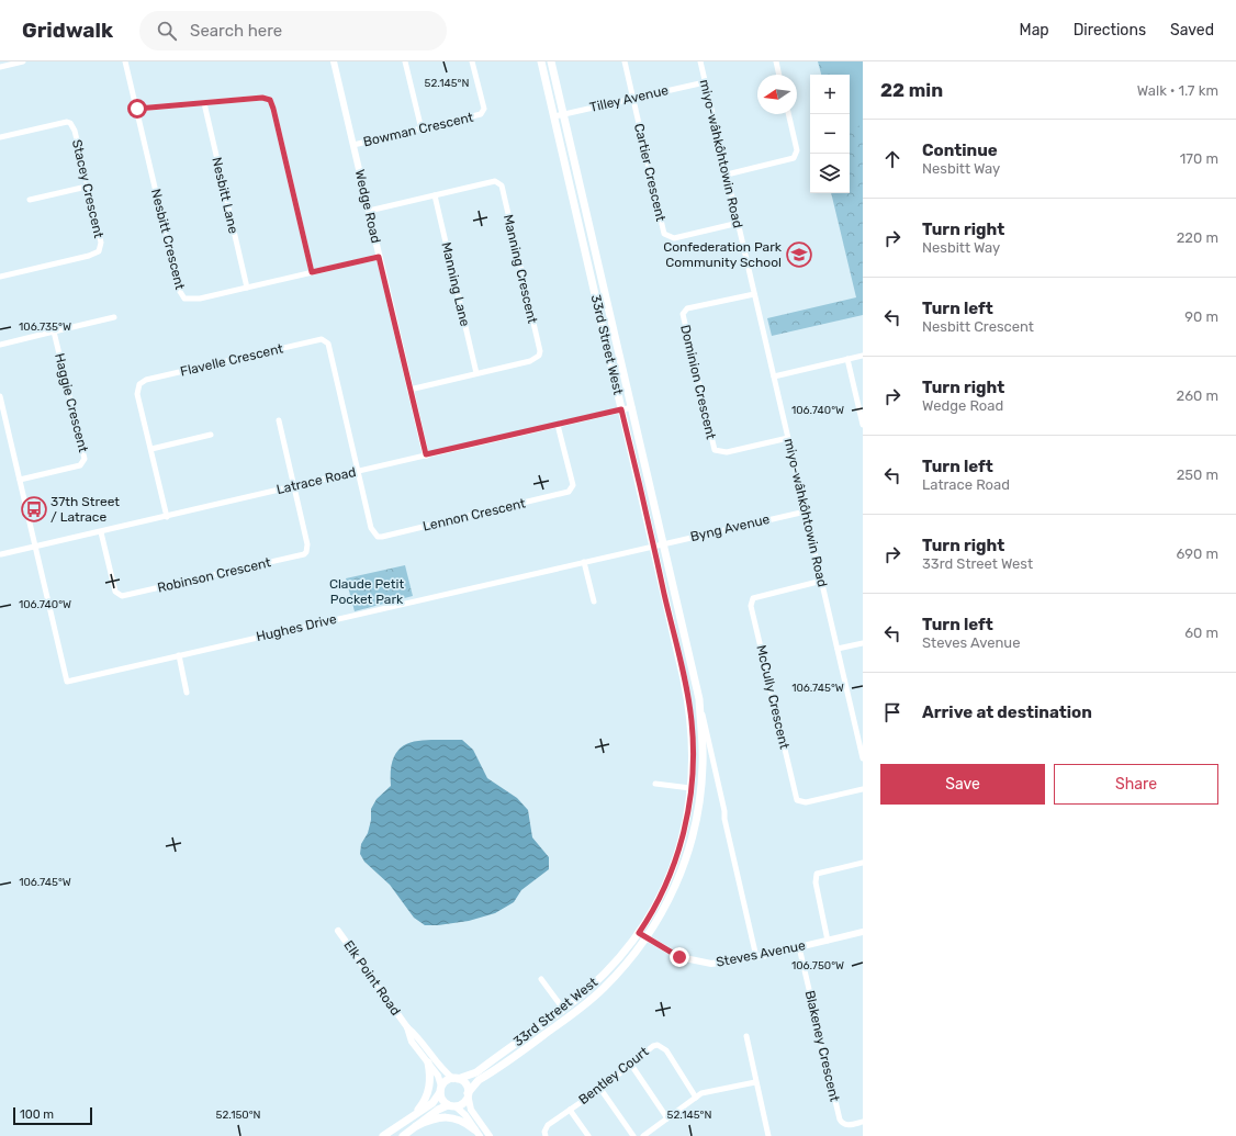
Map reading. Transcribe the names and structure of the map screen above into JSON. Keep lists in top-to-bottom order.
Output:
{
  "streets": {
    "main road": ["33rd Street West"],
    "street": [
      "Tilley Avenue",
      "Bowman Crescent",
      "miyo-wâhkôhtowin Road",
      "Cartier Crescent",
      "Stacey Crescent",
      "Nesbitt Lane",
      "Wedge Road",
      "Nesbitt Crescent",
      "Manning Crescent",
      "Manning Lane",
      "Flavelle Crescent",
      "Dominion Crescent",
      "Haggie Crescent",
      "Latrace Road",
      "Lennon Crescent",
      "Byng Avenue",
      "Robinson Crescent",
      "Hughes Drive",
      "McCully Crescent",
      "Steves Avenue",
      "Elk Point Road",
      "Blakeney Crescent",
      "Bentley Court"
    ]
  },
  "crossings": [
    ["Tilley Avenue", "miyo-wâhkôhtowin Road"],
    ["Tilley Avenue", "Cartier Crescent"],
    ["Tilley Avenue", "33rd Street West"],
    ["Bowman Crescent", "Wedge Road"],
    ["miyo-wâhkôhtowin Road", "Cartier Crescent"],
    ["miyo-wâhkôhtowin Road", "Dominion Crescent"],
    ["miyo-wâhkôhtowin Road", "Byng Avenue"],
    ["miyo-wâhkôhtowin Road", "McCully Crescent"],
    ["Nesbitt Lane", "Nesbitt Crescent"],
    ["Wedge Road", "Nesbitt Crescent"],
    ["Wedge Road", "Manning Crescent"],
    ["Wedge Road", "Latrace Road"],
    ["Manning Crescent", "Manning Lane"],
    ["33rd Street West", "Latrace Road"],
    ["33rd Street West", "Byng Avenue"],
    ["33rd Street West", "Hughes Drive"],
    ["33rd Street West", "Steves Avenue"],
    ["33rd Street West", "Elk Point Road"],
    ["Flavelle Crescent", "Latrace Road"],
    ["Flavelle Crescent", "Lennon Crescent"],
    ["Latrace Road", "Lennon Crescent"],
    ["Latrace Road", "Robinson Crescent"],
    ["Latrace Road", "Hughes Drive"],
    ["Byng Avenue", "Hughes Drive"],
    ["Steves Avenue", "Blakeney Crescent"]
  ],
  "parks": ["Claude Petit Pocket Park"],
  "places": {
    "school or university": ["Confederation Park Community School"],
    "bus stop": ["37th Street / Latrace"]
  },
  "scale_bar": "100 m",
  "north": "left",
  "page": {
    "header": "Gridwalk",
    "search": "Search here",
    "nav": ["Map", "Directions", "Saved"],
    "heading": ["22 min", "Walk · 1.7 km"],
    "map_buttons": ["+", "−"],
    "list": [
      ["Continue", "Nesbitt Way", "170 m"],
      ["Turn right", "Nesbitt Way", "220 m"],
      ["Turn left", "Nesbitt Crescent", "90 m"],
      ["Turn right", "Wedge Road", "260 m"],
      ["Turn left", "Latrace Road", "250 m"],
      ["Turn right", "33rd Street West", "690 m"],
      ["Turn left", "Steves Avenue", "60 m"],
      "Arrive at destination"
    ],
    "buttons": ["Save", "Share"],
    "scale": "100 m"
  },
  "coordinates": [
    "52.145°N",
    "106.735°W",
    "106.740°W",
    "106.745°W",
    "106.750°W",
    "52.150°N"
  ]
}
